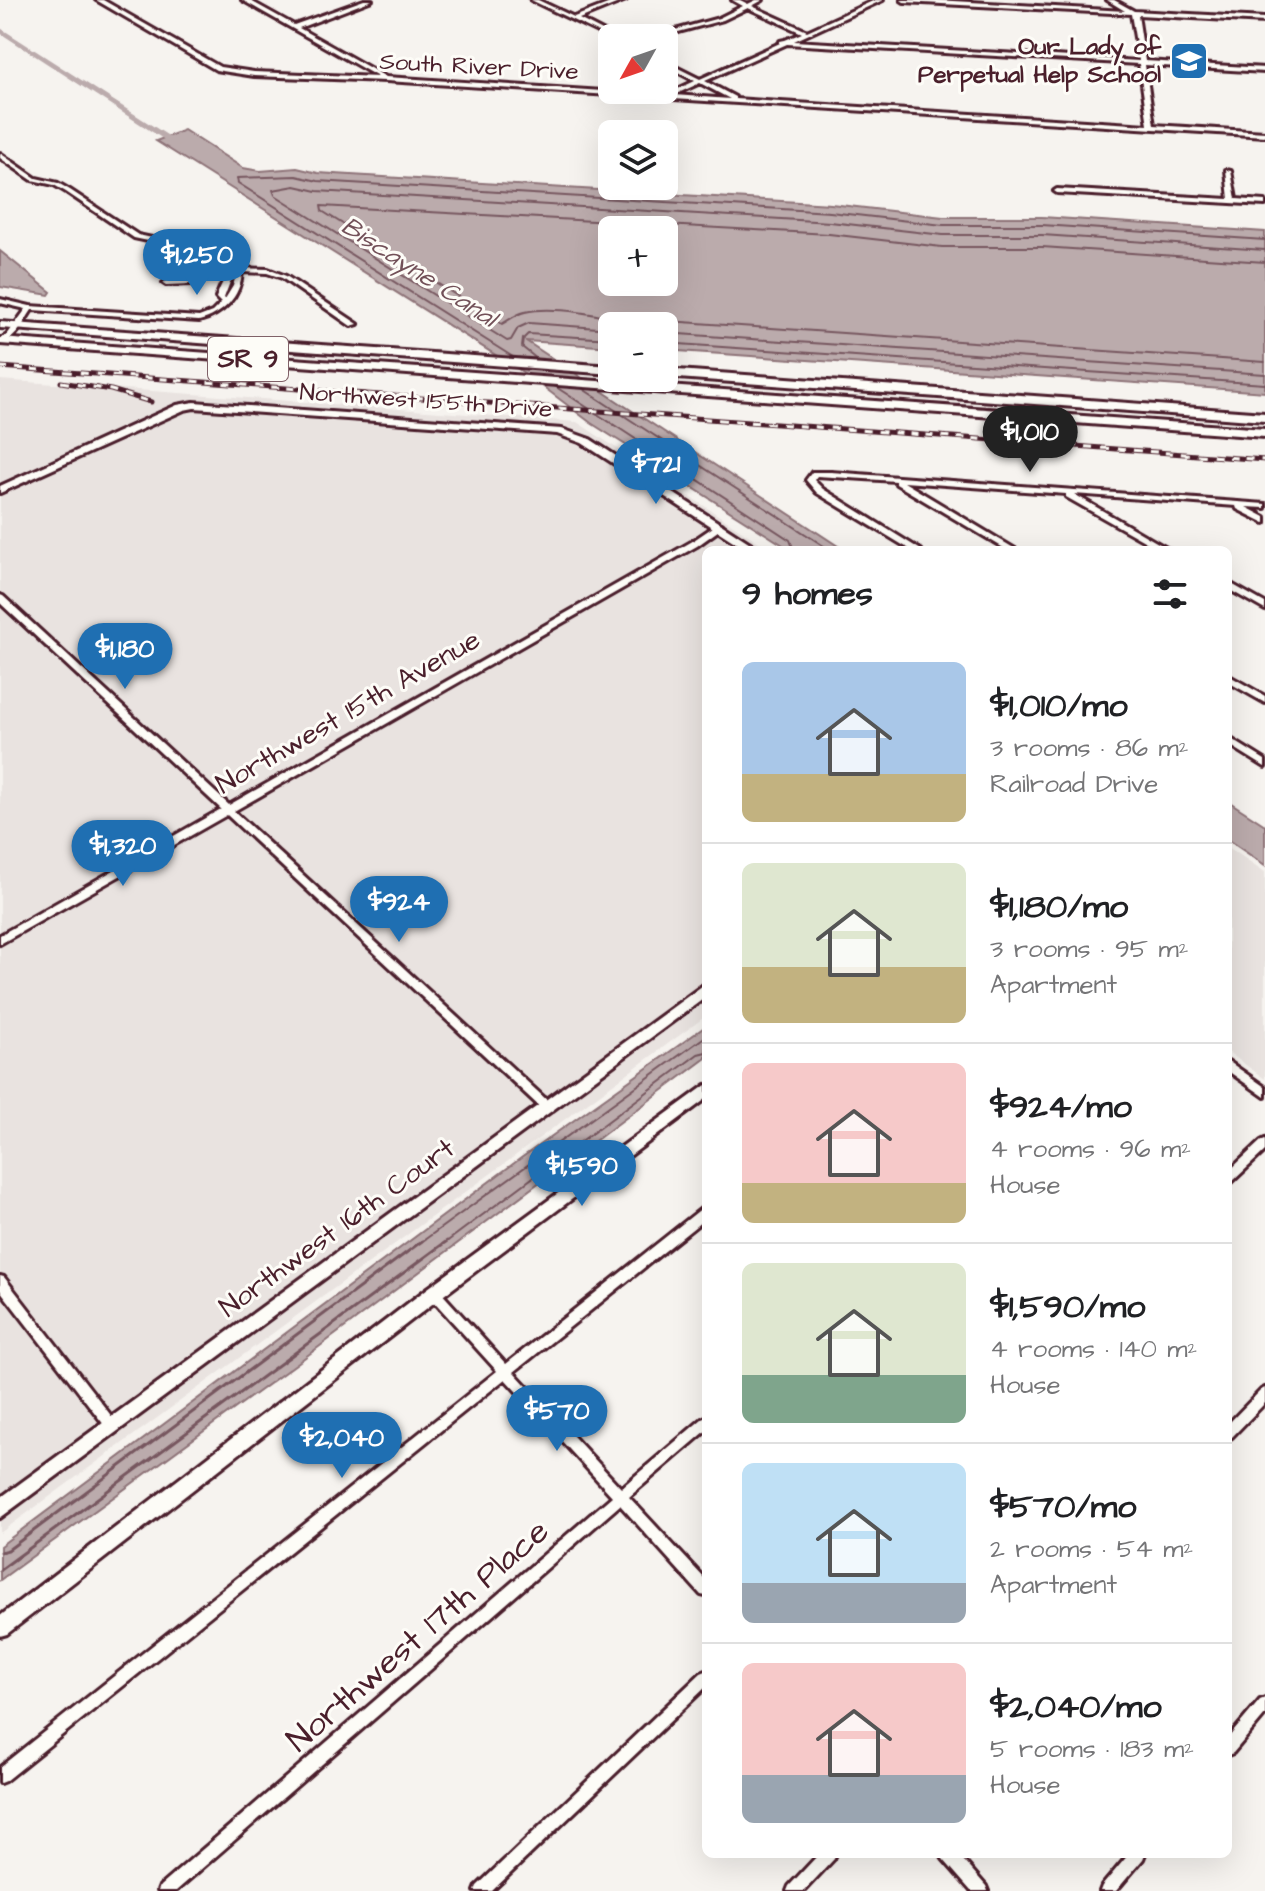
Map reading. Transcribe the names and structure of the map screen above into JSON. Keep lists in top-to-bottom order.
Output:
{
  "streets": {
    "main road": ["SR 9"],
    "street": [
      "South River Drive",
      "Northwest 155th Drive",
      "Northwest 15th Avenue",
      "Northwest 16th Court",
      "Northwest 17th Place"
    ]
  },
  "crossings": [
    ["Northwest 155th Drive", "Northwest 15th Avenue"]
  ],
  "water": ["Biscayne Canal"],
  "places": {
    "school or university": ["Our Lady of Perpetual Help School"]
  },
  "north": "bottom left",
  "page": {
    "map_buttons": ["+", "−"],
    "price": [
      "$1,250",
      "$1,010",
      "$721",
      "$1,180",
      "$1,320",
      "$924",
      "$1,590",
      "$570",
      "$2,040"
    ],
    "heading": "9 homes",
    "list": [
      {
        "name": "$1,010/mo",
        "note": "3 rooms · 86 m² · Railroad Drive"
      },
      {
        "name": "$1,180/mo",
        "note": "3 rooms · 95 m² · Apartment"
      },
      {
        "name": "$924/mo",
        "note": "4 rooms · 96 m² · House"
      },
      {
        "name": "$1,590/mo",
        "note": "4 rooms · 140 m² · House"
      },
      {
        "name": "$570/mo",
        "note": "2 rooms · 54 m² · Apartment"
      },
      {
        "name": "$2,040/mo",
        "note": "5 rooms · 183 m² · House"
      }
    ]
  }
}
